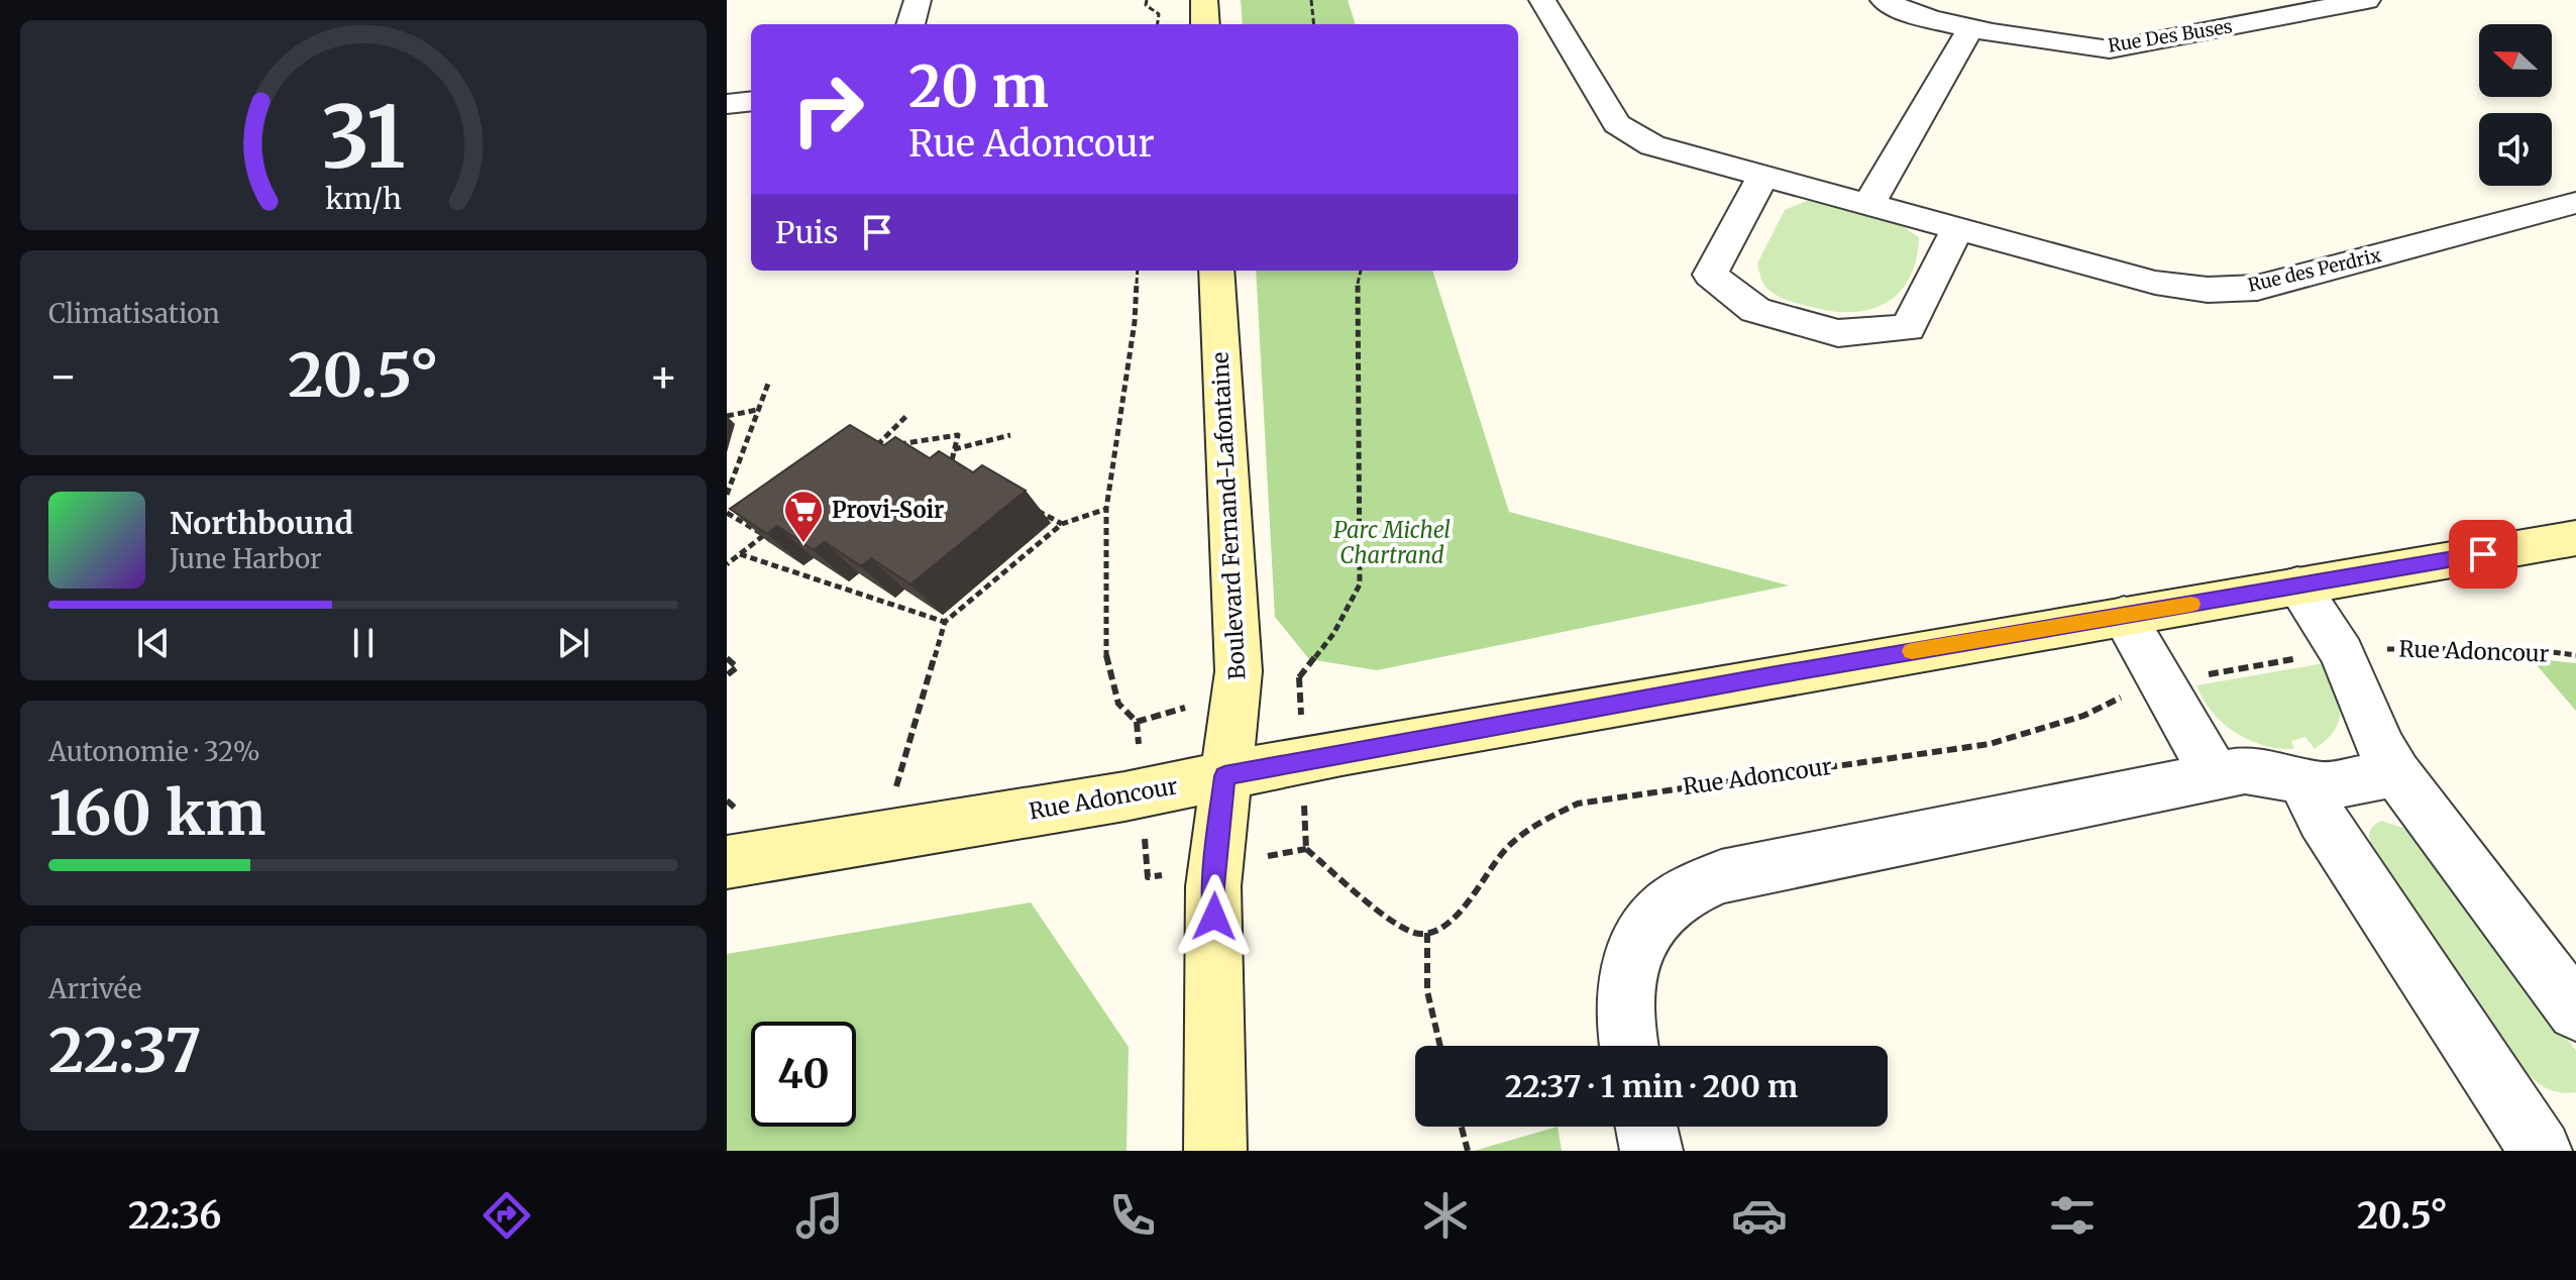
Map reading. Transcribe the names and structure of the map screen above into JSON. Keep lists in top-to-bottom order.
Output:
{
  "streets": {
    "street": [
      "Rue Des Buses",
      "Rue des Perdrix",
      "Boulevard Fernand-Lafontaine",
      "Rue Adoncour"
    ]
  },
  "crossings": [
    ["Boulevard Fernand-Lafontaine", "Rue Adoncour"]
  ],
  "parks": ["Parc Michel Chartrand"],
  "places": {
    "supermarket": ["Provi-Soir"]
  },
  "north": "left",
  "page": {
    "turn": ["20 m", "Rue Adoncour"],
    "then": "Puis",
    "tile": [
      "Climatisation",
      ["Autonomie · 32%", "160 km"],
      ["Arrivée", "22:37"]
    ],
    "heat": ["−", "20.5°", "+"],
    "song": ["Northbound", "June Harbor"],
    "limit": "40",
    "trip": "22:37 · 1 min · 200 m",
    "tabs": ["22:36", "20.5°"],
    "gauge": ["31", "km/h"]
  }
}
